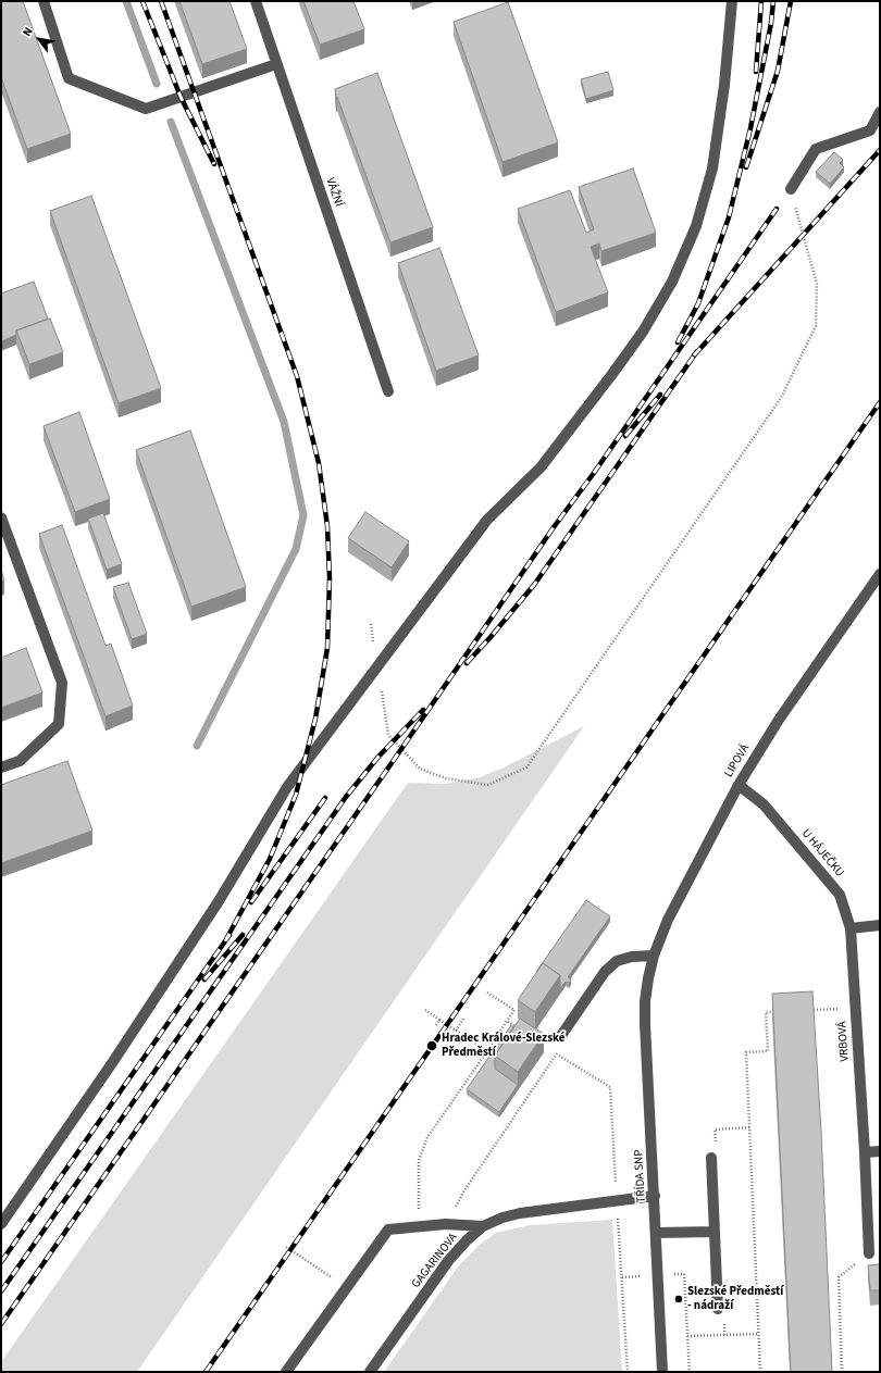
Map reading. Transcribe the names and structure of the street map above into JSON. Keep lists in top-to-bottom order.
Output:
{
  "streets": {
    "street": [
      "VÁŽNÍ",
      "LIPOVÁ",
      "U HÁJEČKU",
      "VRBOVÁ",
      "TŘÍDA SNP",
      "GAGARINOVA"
    ]
  },
  "crossings": [
    ["LIPOVÁ", "U HÁJEČKU"],
    ["LIPOVÁ", "TŘÍDA SNP"],
    ["U HÁJEČKU", "VRBOVÁ"],
    ["TŘÍDA SNP", "GAGARINOVA"]
  ],
  "places": ["Hradec Králové-Slezské Předměstí", "Slezské Předměstí - nádraží"],
  "north": "top left"
}
